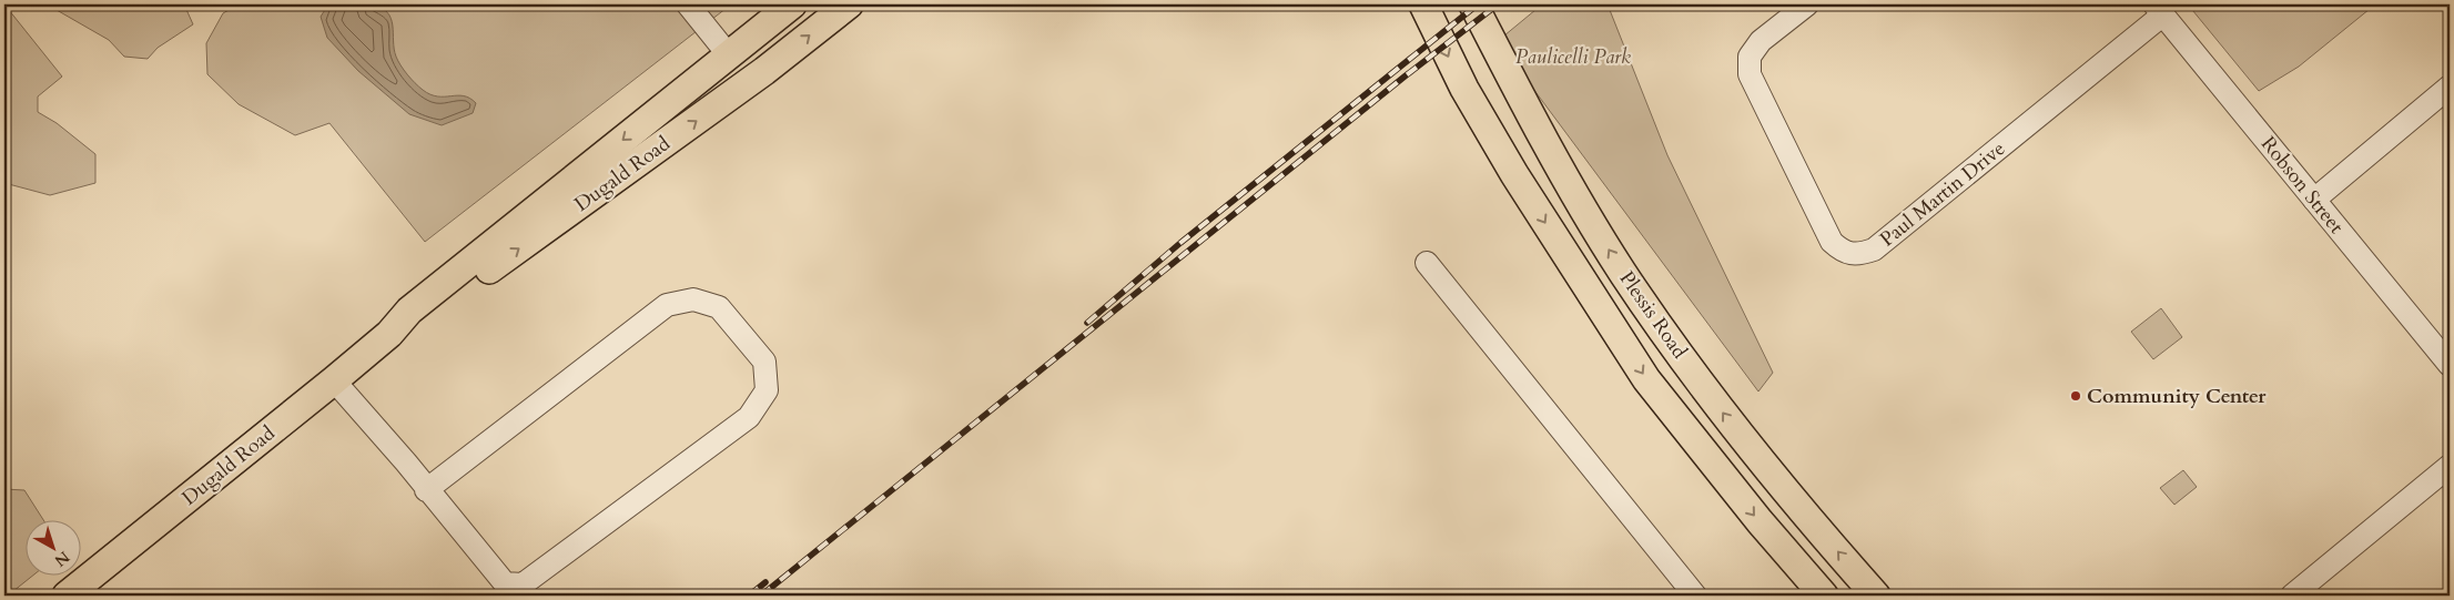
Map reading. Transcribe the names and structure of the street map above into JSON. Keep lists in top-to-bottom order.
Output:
{
  "streets": {
    "main road": ["Dugald Road", "Plessis Road"],
    "street": ["Robson Street", "Paul Martin Drive"]
  },
  "crossings": [
    ["Robson Street", "Paul Martin Drive"]
  ],
  "parks": ["Paulicelli Park"],
  "places": ["Community Center"],
  "north": "bottom right"
}
